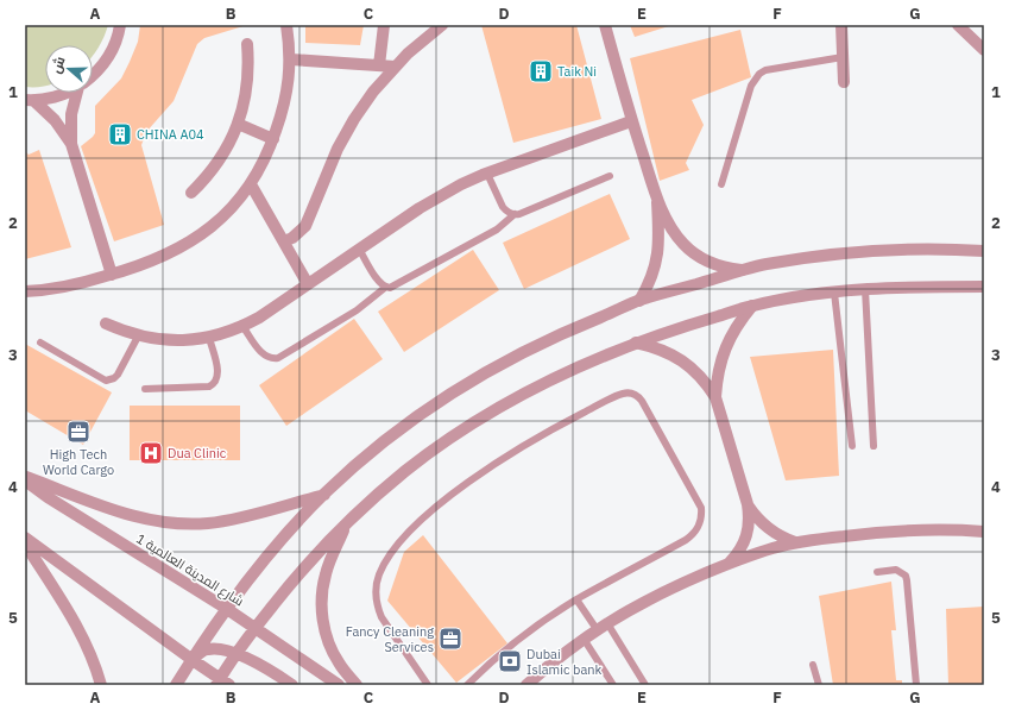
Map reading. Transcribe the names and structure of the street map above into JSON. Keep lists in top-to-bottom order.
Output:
{
  "streets": {
    "street": ["شارع المدينة العالمية 1"]
  },
  "places": {
    "building": ["Taik Ni", "CHINA A04"],
    "office": ["High Tech World Cargo", "Fancy Cleaning Services"],
    "hospital": ["Dua Clinic"],
    "bank": ["Dubai Islamic bank"]
  },
  "north": "left",
  "grid": {
    "columns": [
      "A",
      "B",
      "C",
      "D",
      "E",
      "F",
      "G"
    ],
    "rows": [
      "1",
      "2",
      "3",
      "4",
      "5"
    ]
  }
}
